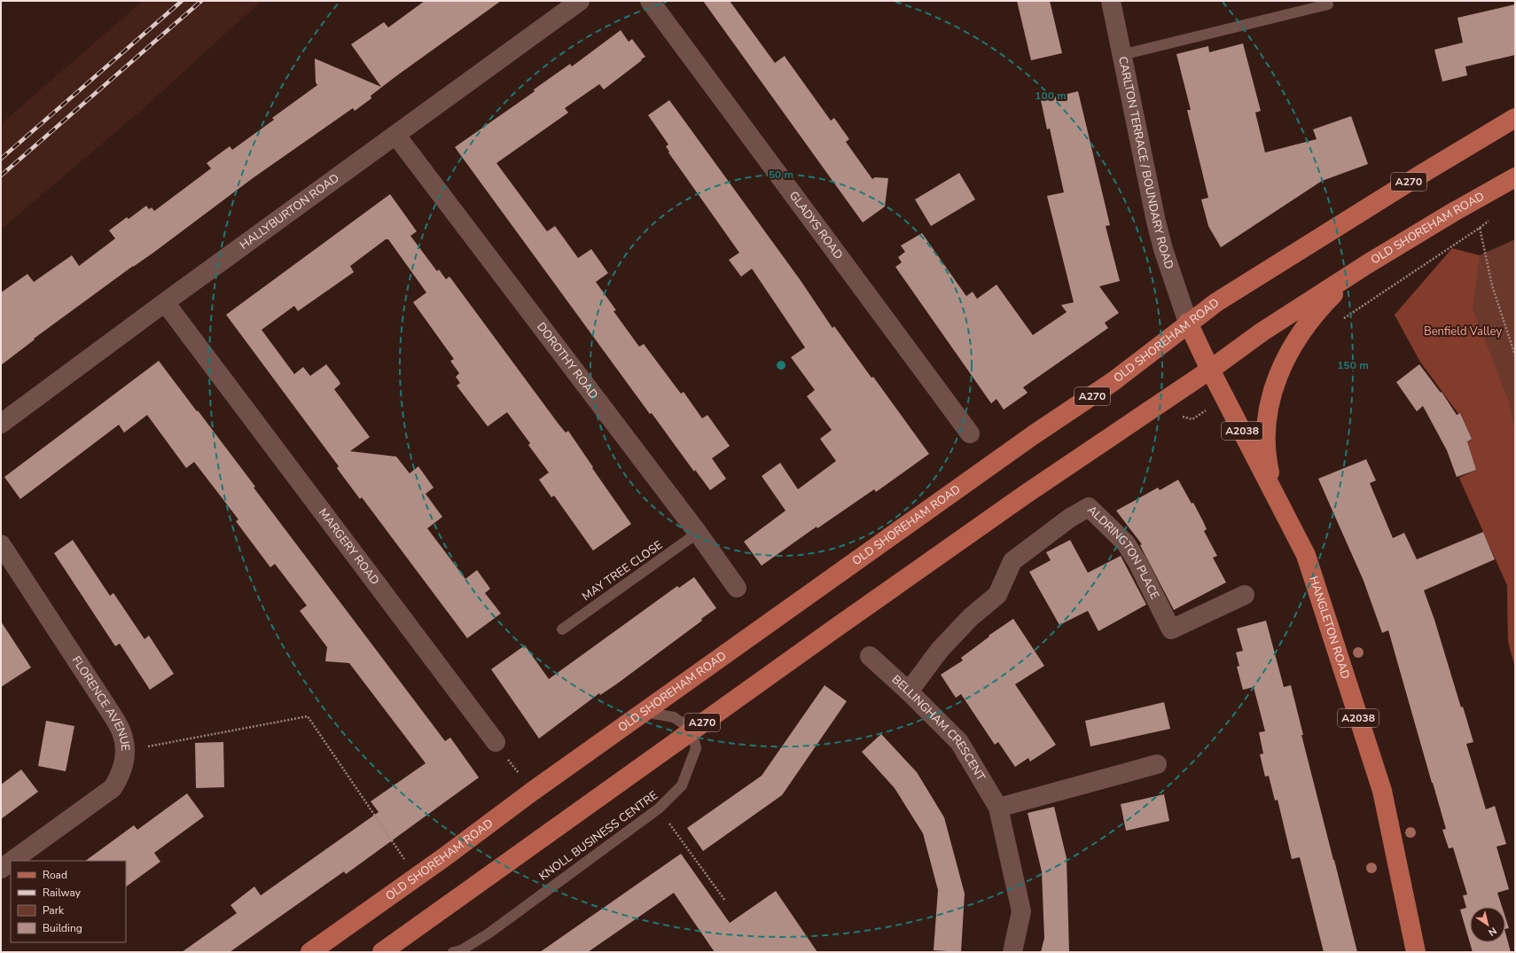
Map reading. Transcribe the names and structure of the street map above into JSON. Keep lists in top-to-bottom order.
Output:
{
  "streets": {
    "main road": [
      "A270",
      "OLD SHOREHAM ROAD",
      "A2038",
      "HANGLETON ROAD"
    ],
    "street": [
      "CARLTON TERRACE / BOUNDARY ROAD",
      "HALLYBURTON ROAD",
      "GLADYS ROAD",
      "DOROTHY ROAD",
      "MARGERY ROAD",
      "ALDRINGTON PLACE",
      "FLORENCE AVENUE",
      "BELLINGHAM CRESCENT"
    ],
    "lane": ["MAY TREE CLOSE", "KNOLL BUSINESS CENTRE"]
  },
  "crossings": [
    ["CARLTON TERRACE / BOUNDARY ROAD", "OLD SHOREHAM ROAD"],
    ["CARLTON TERRACE / BOUNDARY ROAD", "HANGLETON ROAD"],
    ["HALLYBURTON ROAD", "DOROTHY ROAD"],
    ["HALLYBURTON ROAD", "MARGERY ROAD"],
    ["OLD SHOREHAM ROAD", "HANGLETON ROAD"],
    ["OLD SHOREHAM ROAD", "KNOLL BUSINESS CENTRE"],
    ["DOROTHY ROAD", "MAY TREE CLOSE"],
    ["ALDRINGTON PLACE", "BELLINGHAM CRESCENT"]
  ],
  "parks": ["Benfield Valley"],
  "legend": [
    "Road",
    "Railway",
    "Park",
    "Building"
  ],
  "north": "bottom right",
  "rings": ["100 m", "50 m", "150 m"]
}
